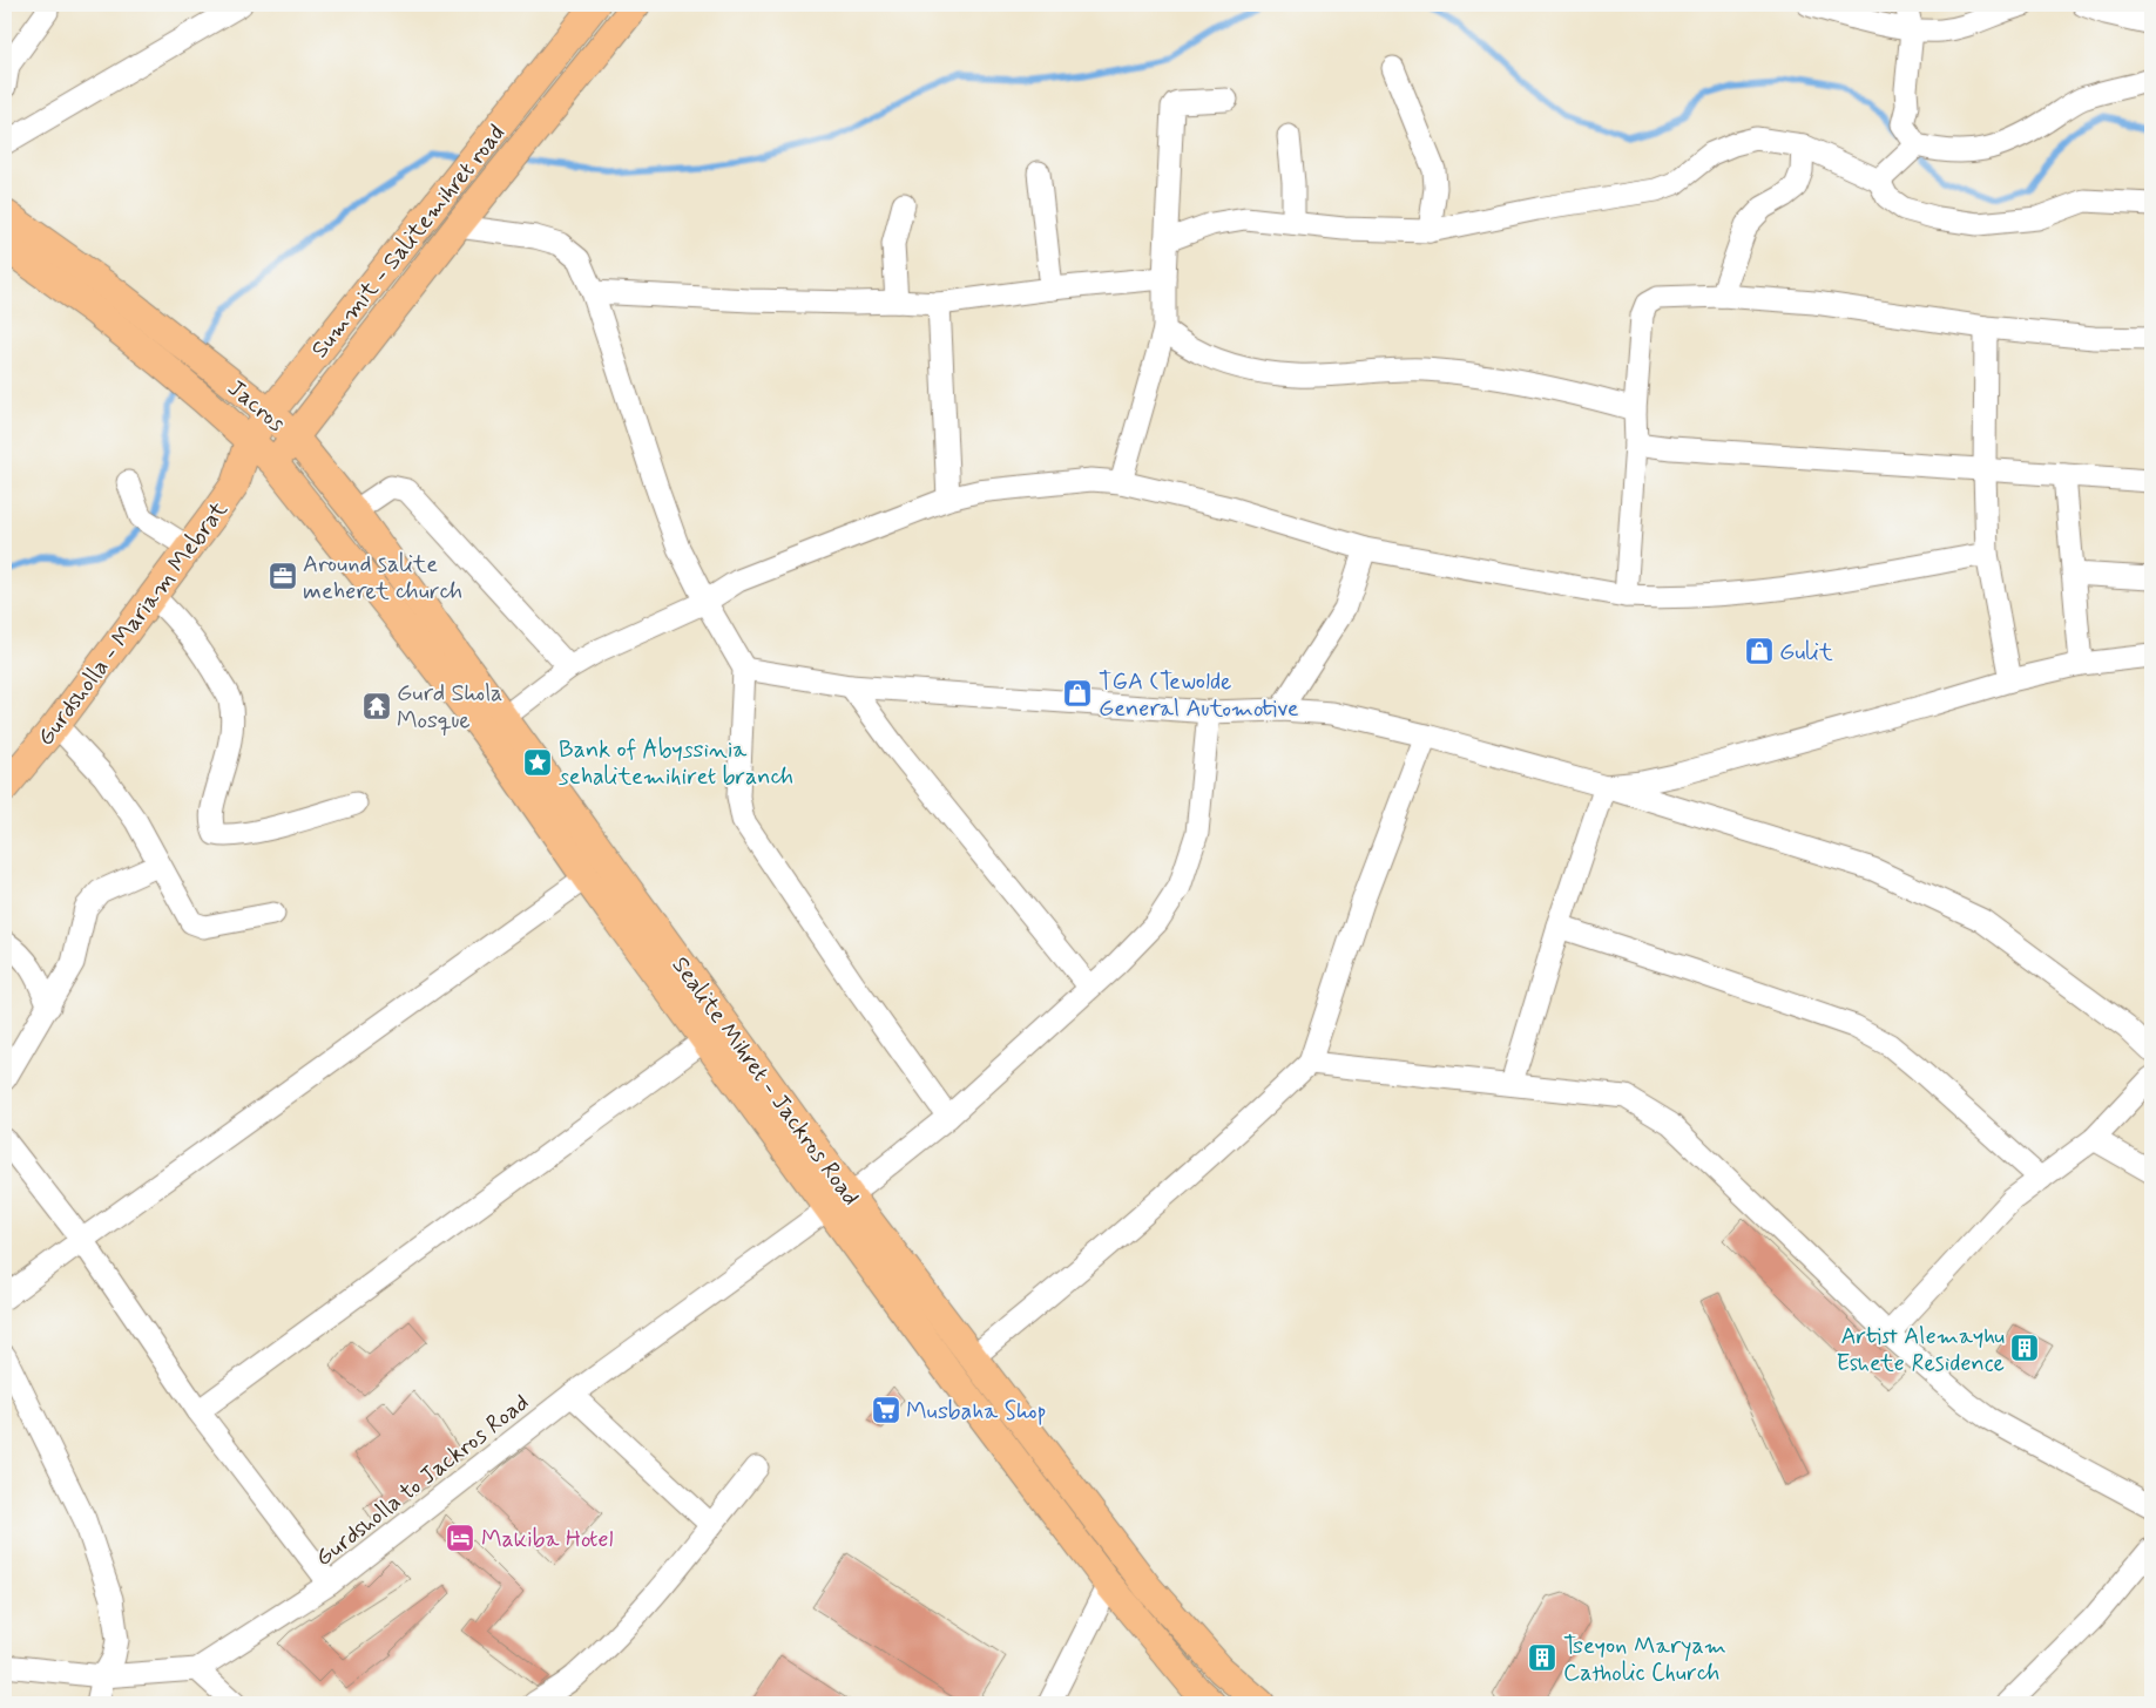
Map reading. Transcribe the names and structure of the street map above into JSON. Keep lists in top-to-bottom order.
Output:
{
  "streets": {
    "main road": [
      "Summit - Salitemihret road",
      "Jacros",
      "Gurdsholla - Mariam Mebrat",
      "Sealite Mihret - Jackros Road"
    ],
    "street": ["Gurdsholla to Jackros Road"]
  },
  "crossings": [
    ["Summit - Salitemihret road", "Jacros"],
    ["Summit - Salitemihret road", "Gurdsholla - Mariam Mebrat"],
    ["Jacros", "Sealite Mihret - Jackros Road"],
    ["Jacros", "Gurdsholla to Jackros Road"],
    ["Sealite Mihret - Jackros Road", "Gurdsholla to Jackros Road"]
  ],
  "places": {
    "office": ["Around salite meheret church"],
    "shop": ["Gulit", "TGA (Tewolde General Automotive"],
    "temple": ["Gurd Shola Mosque"],
    "place": ["Bank of Abyssinia sehalitemihiret branch"],
    "building": ["Artist Alemayhu Eshete Residence", "Tseyon Maryam Catholic Church"],
    "supermarket": ["Musbaha Shop"],
    "hotel": ["Makiba Hotel"]
  }
}
